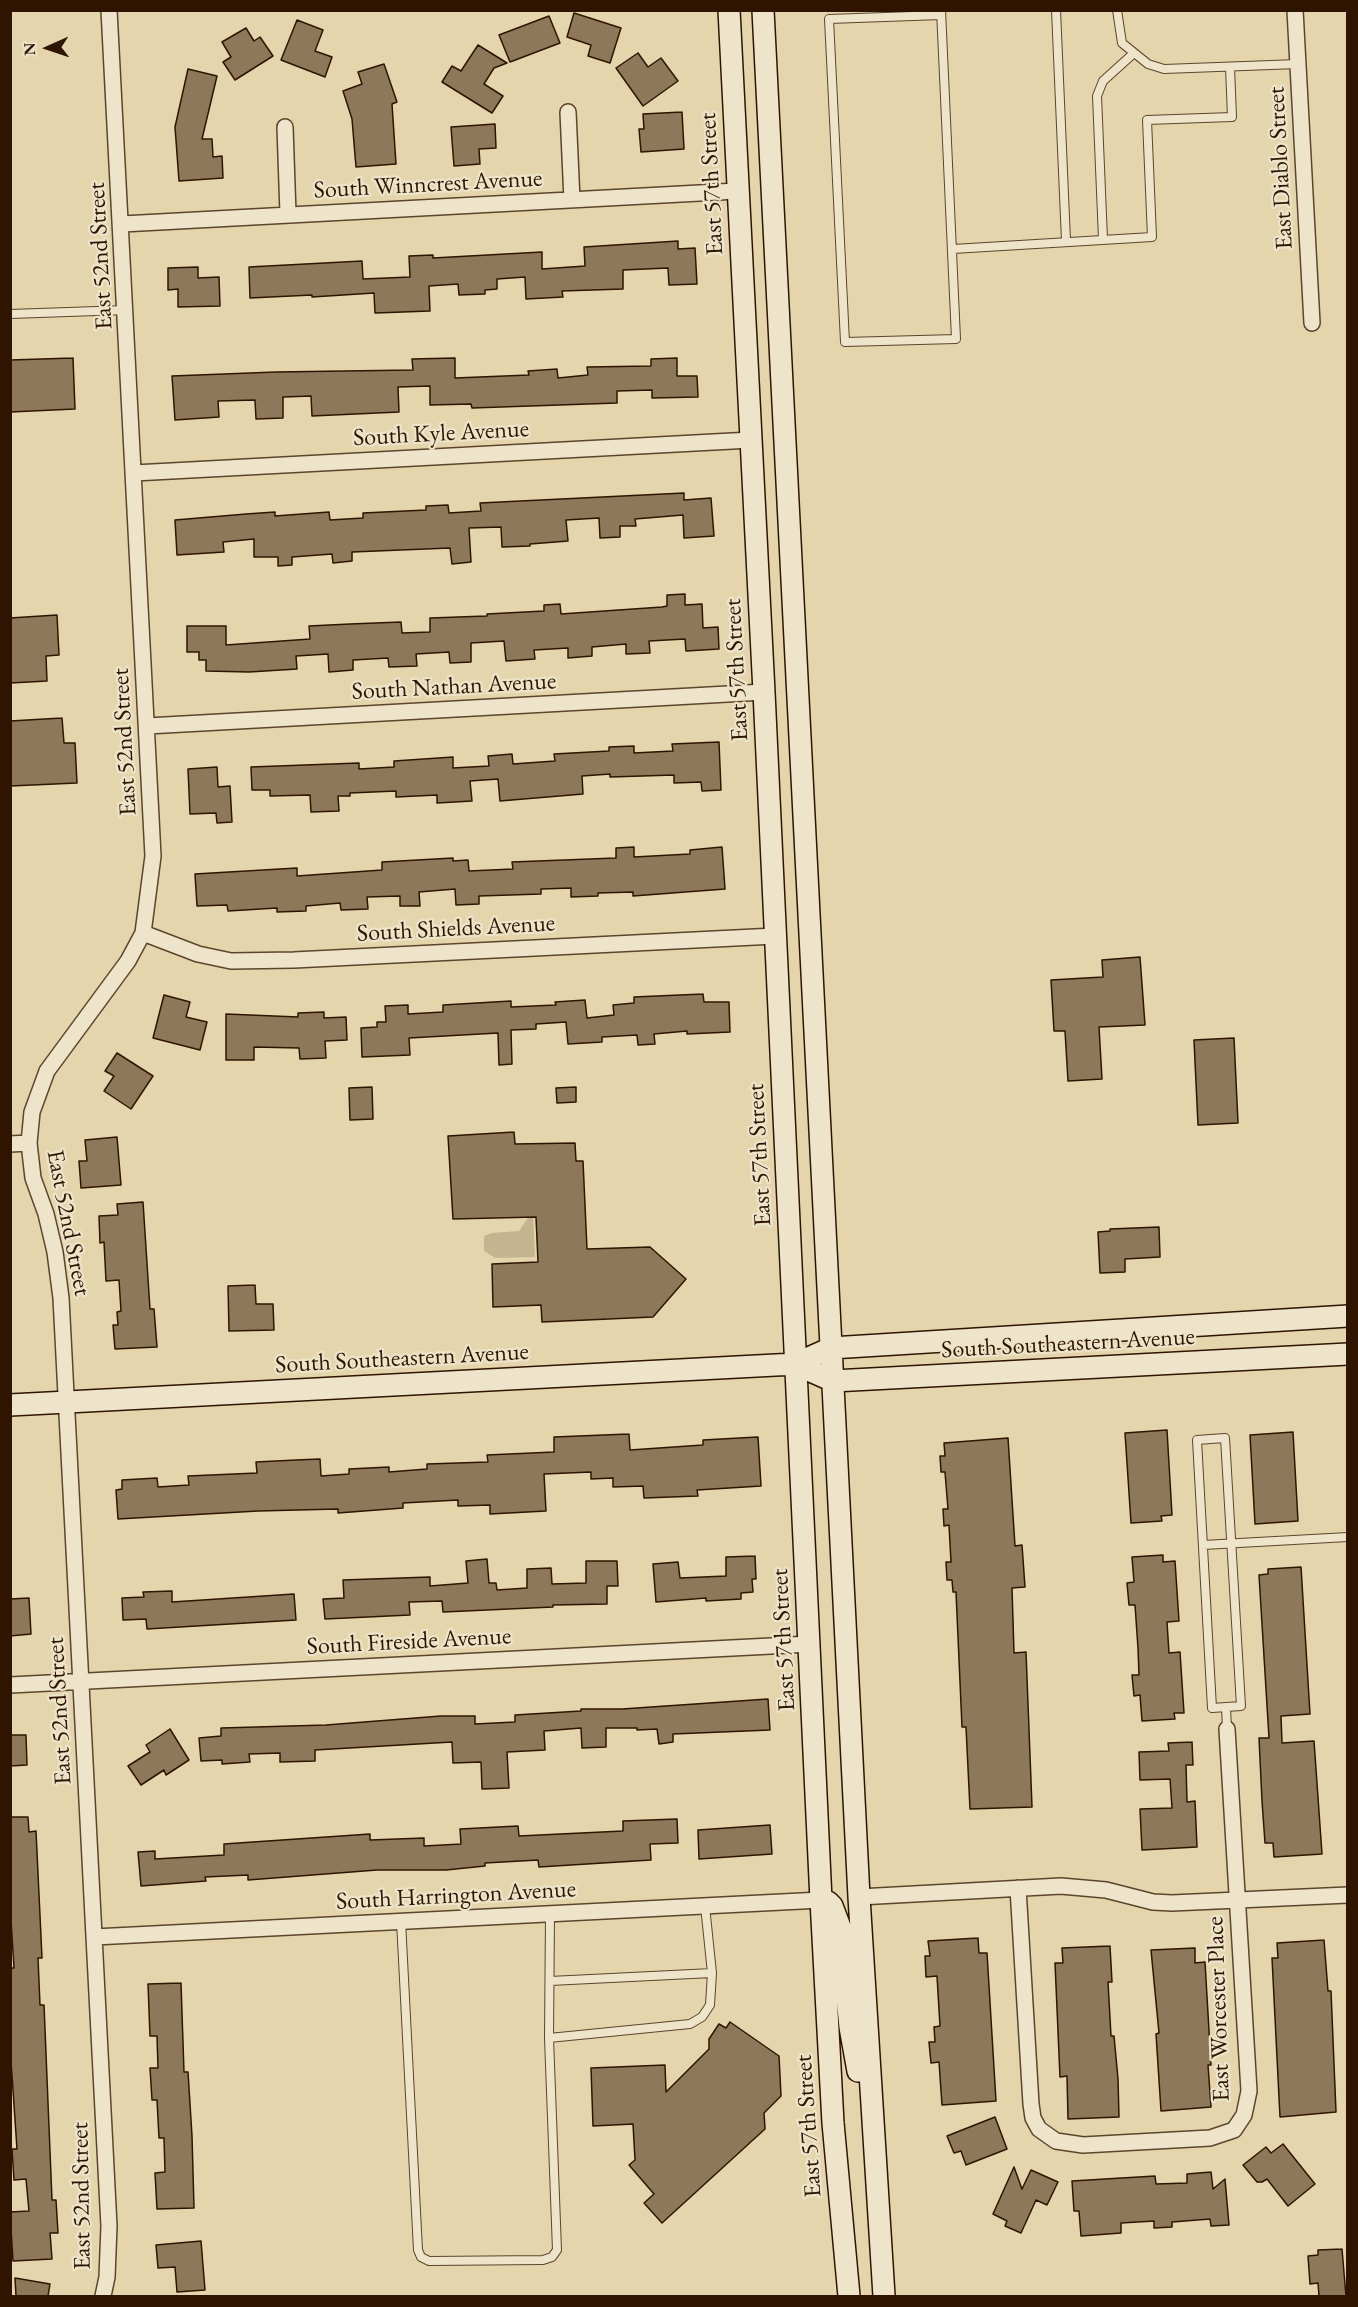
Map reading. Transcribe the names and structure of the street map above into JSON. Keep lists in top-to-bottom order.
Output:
{
  "streets": {
    "main road": ["East 57th Street", "South Southeastern Avenue"],
    "street": [
      "East Diablo Street",
      "South Winncrest Avenue",
      "East 52nd Street",
      "South Kyle Avenue",
      "South Nathan Avenue",
      "South Shields Avenue",
      "South Fireside Avenue",
      "South Harrington Avenue",
      "East Worcester Place"
    ]
  },
  "crossings": [
    ["East 57th Street", "South Winncrest Avenue"],
    ["East 57th Street", "South Kyle Avenue"],
    ["East 57th Street", "South Nathan Avenue"],
    ["East 57th Street", "South Shields Avenue"],
    ["East 57th Street", "South Southeastern Avenue"],
    ["East 57th Street", "South Fireside Avenue"],
    ["East 57th Street", "South Harrington Avenue"],
    ["South Winncrest Avenue", "East 52nd Street"],
    ["East 52nd Street", "South Kyle Avenue"],
    ["East 52nd Street", "South Nathan Avenue"],
    ["East 52nd Street", "South Shields Avenue"],
    ["East 52nd Street", "South Southeastern Avenue"],
    ["East 52nd Street", "South Fireside Avenue"],
    ["East 52nd Street", "South Harrington Avenue"]
  ],
  "north": "left"
}
